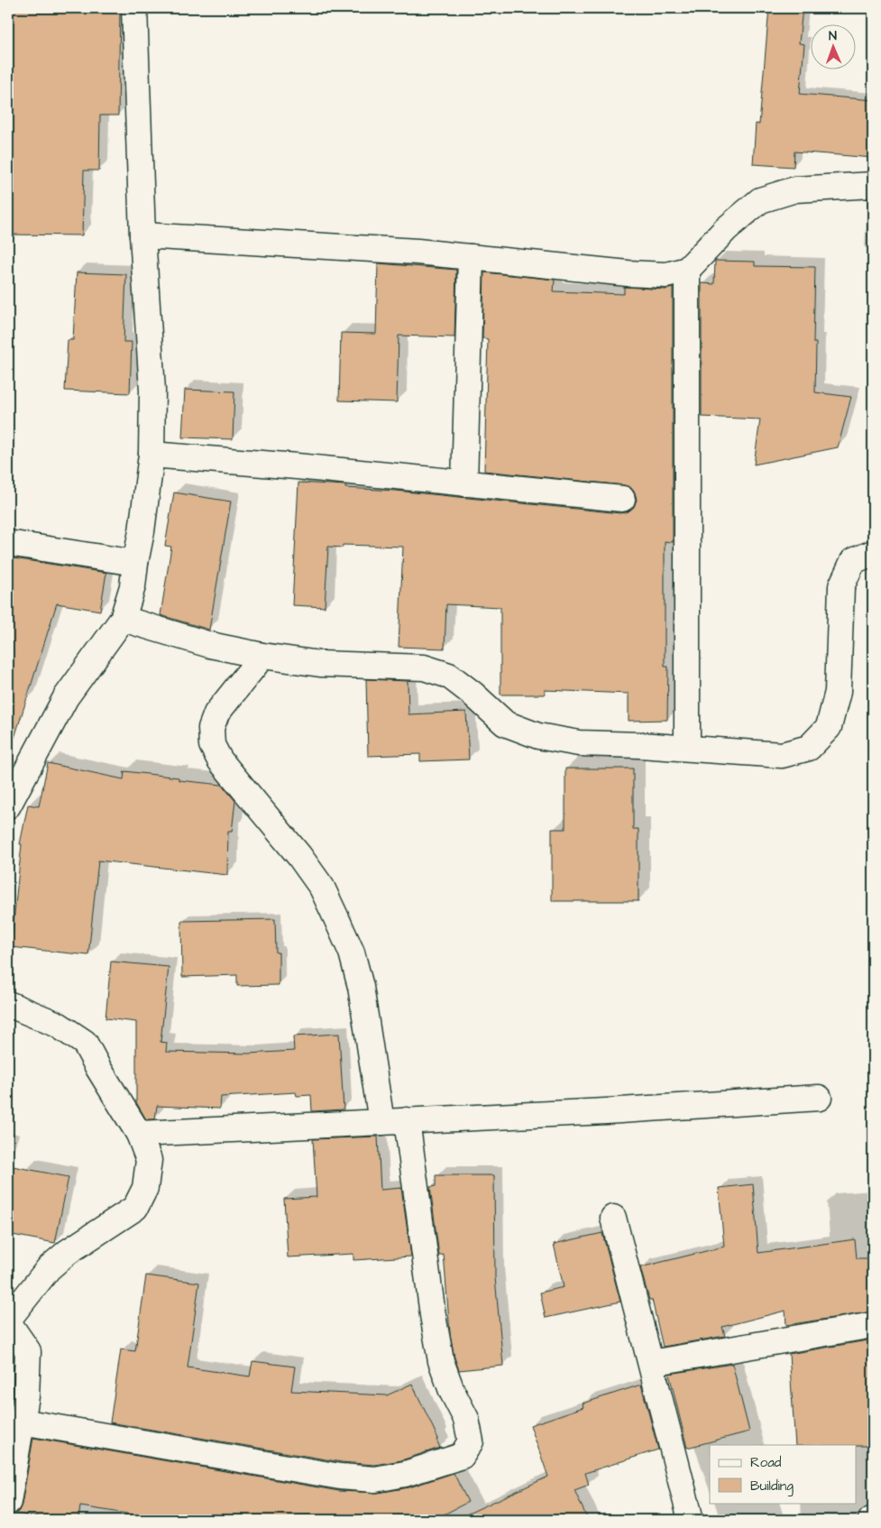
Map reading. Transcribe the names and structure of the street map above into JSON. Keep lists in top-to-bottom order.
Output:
{
  "legend": ["Road", "Building"],
  "north": "top"
}
